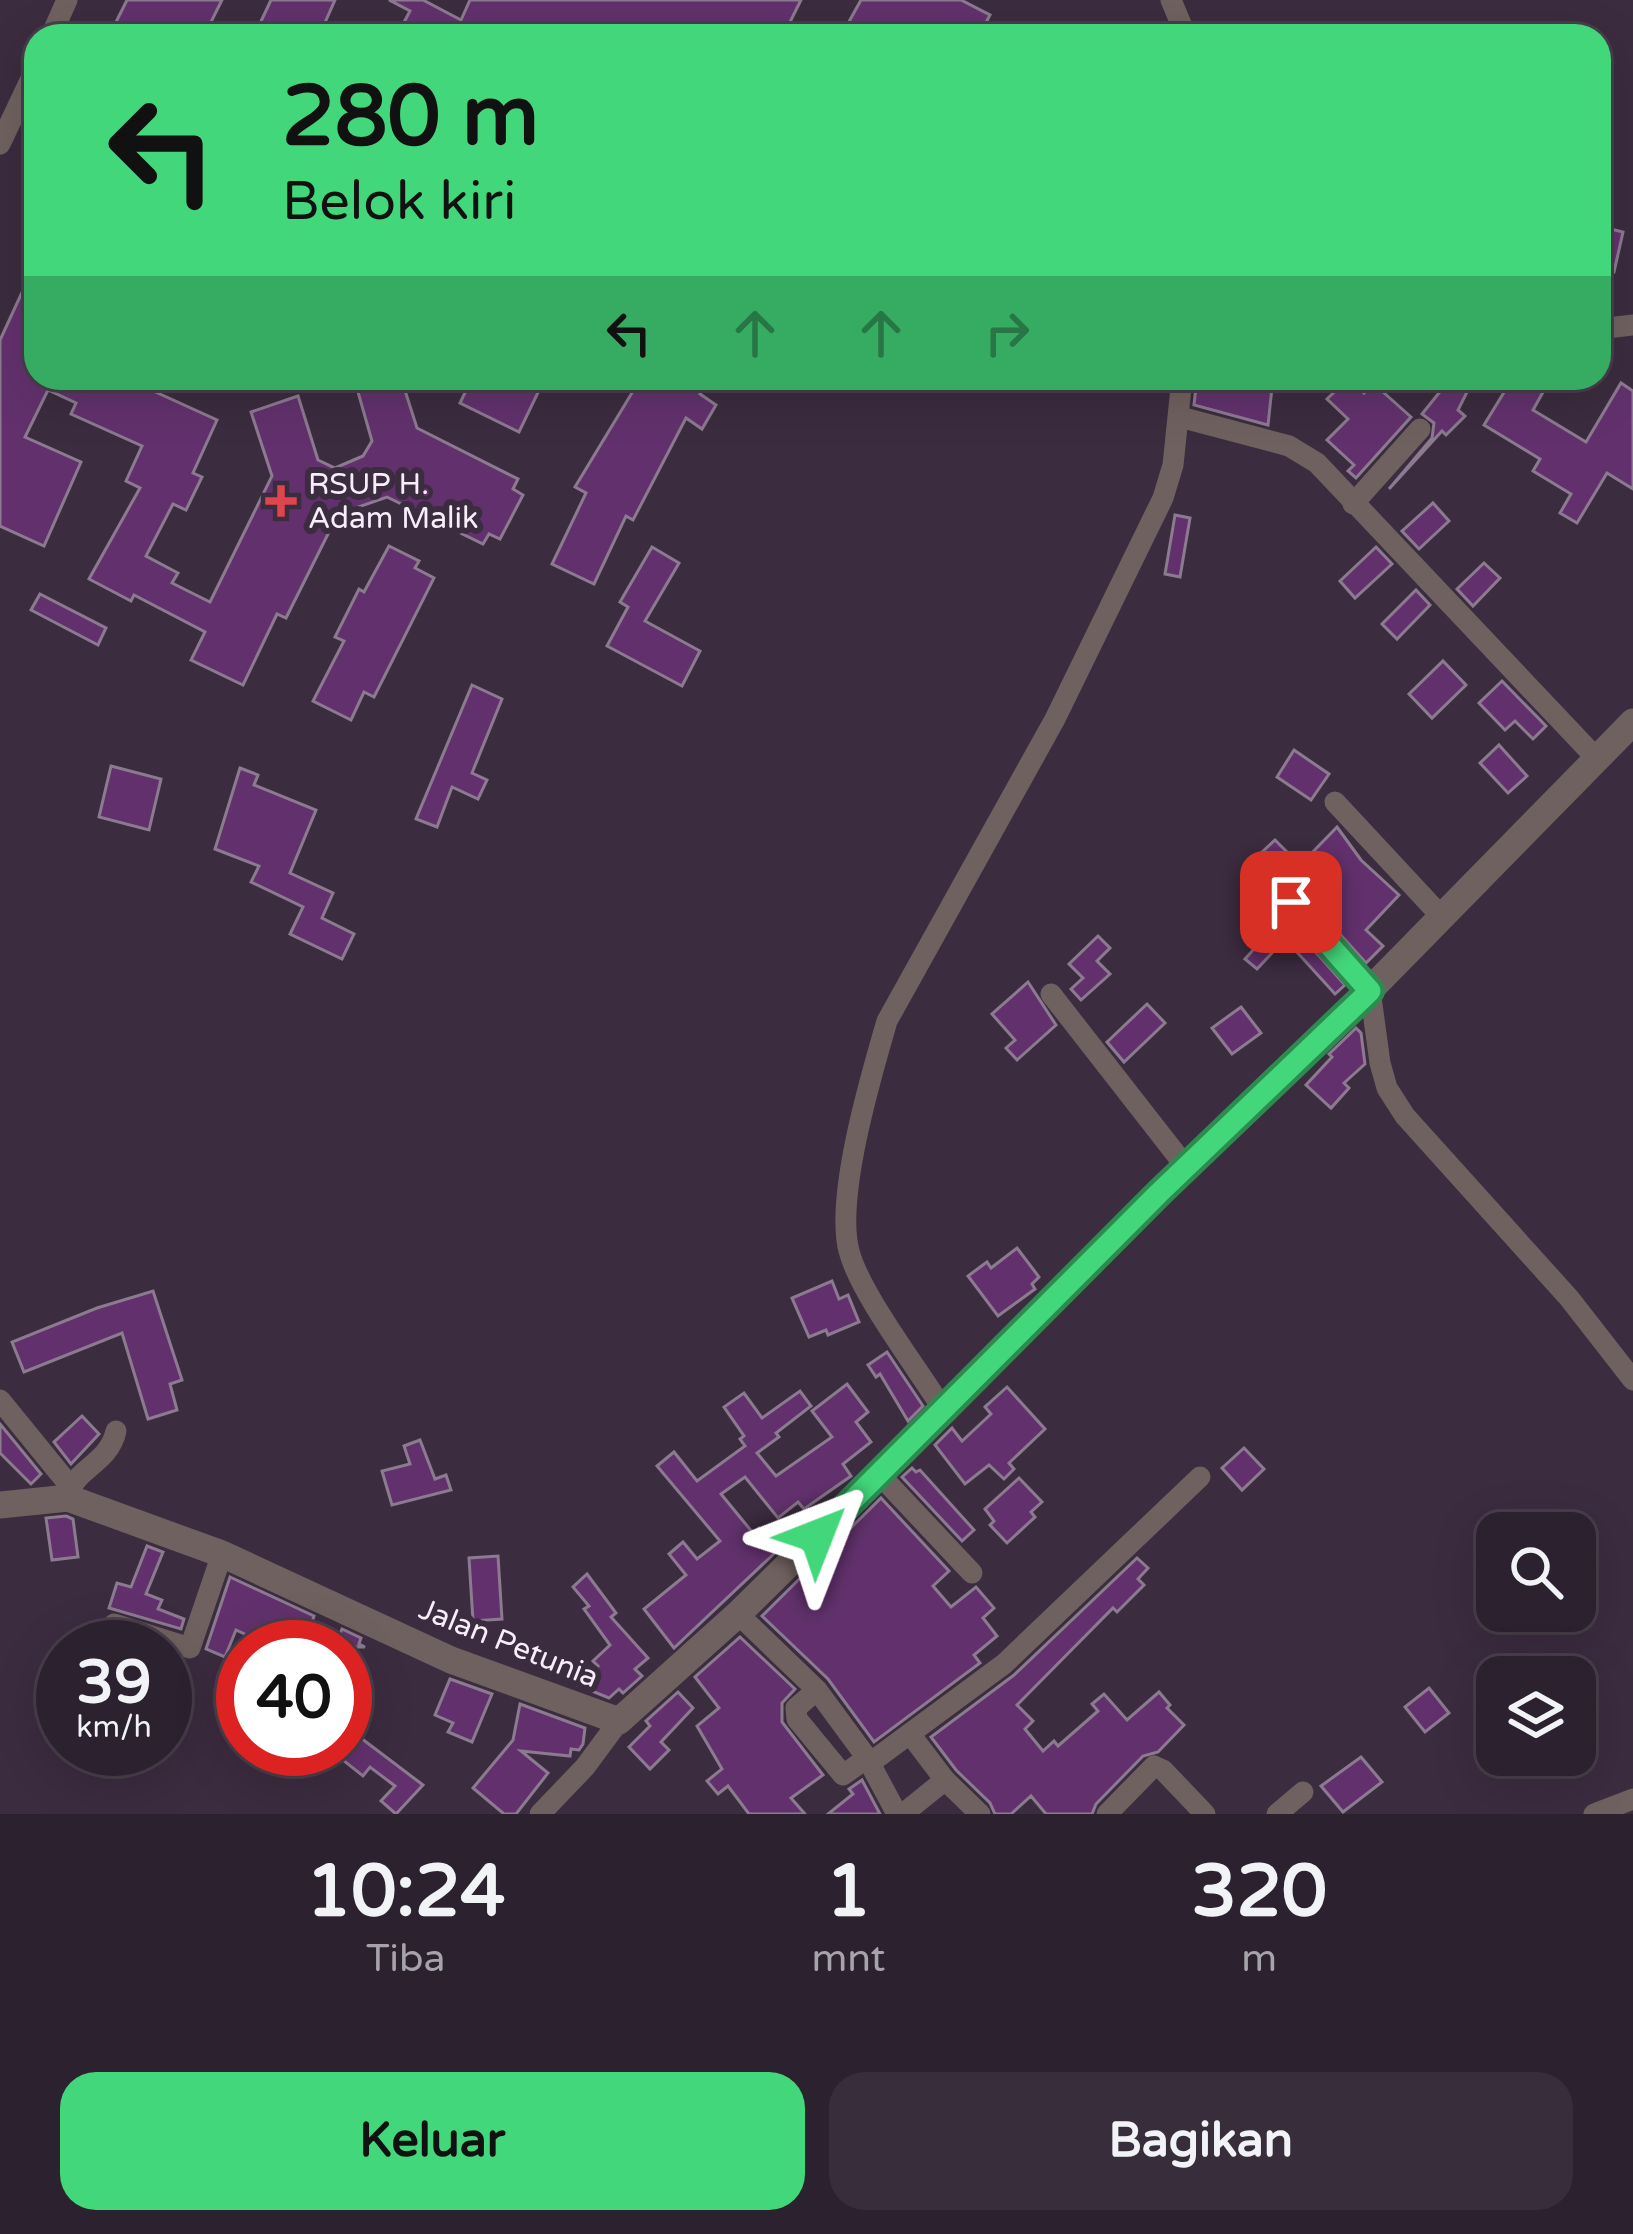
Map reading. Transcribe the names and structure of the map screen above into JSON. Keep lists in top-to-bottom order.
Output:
{
  "streets": {
    "street": ["Jalan Petunia"]
  },
  "places": {
    "health": ["RSUP H. Adam Malik"]
  },
  "page": {
    "turn": ["280 m", "Belok kiri"],
    "speed": "39 km/h",
    "limit": "40",
    "eta": [
      "10:24",
      "Tiba",
      "1",
      "mnt",
      "320",
      "m"
    ],
    "buttons": ["Keluar", "Bagikan"]
  }
}
